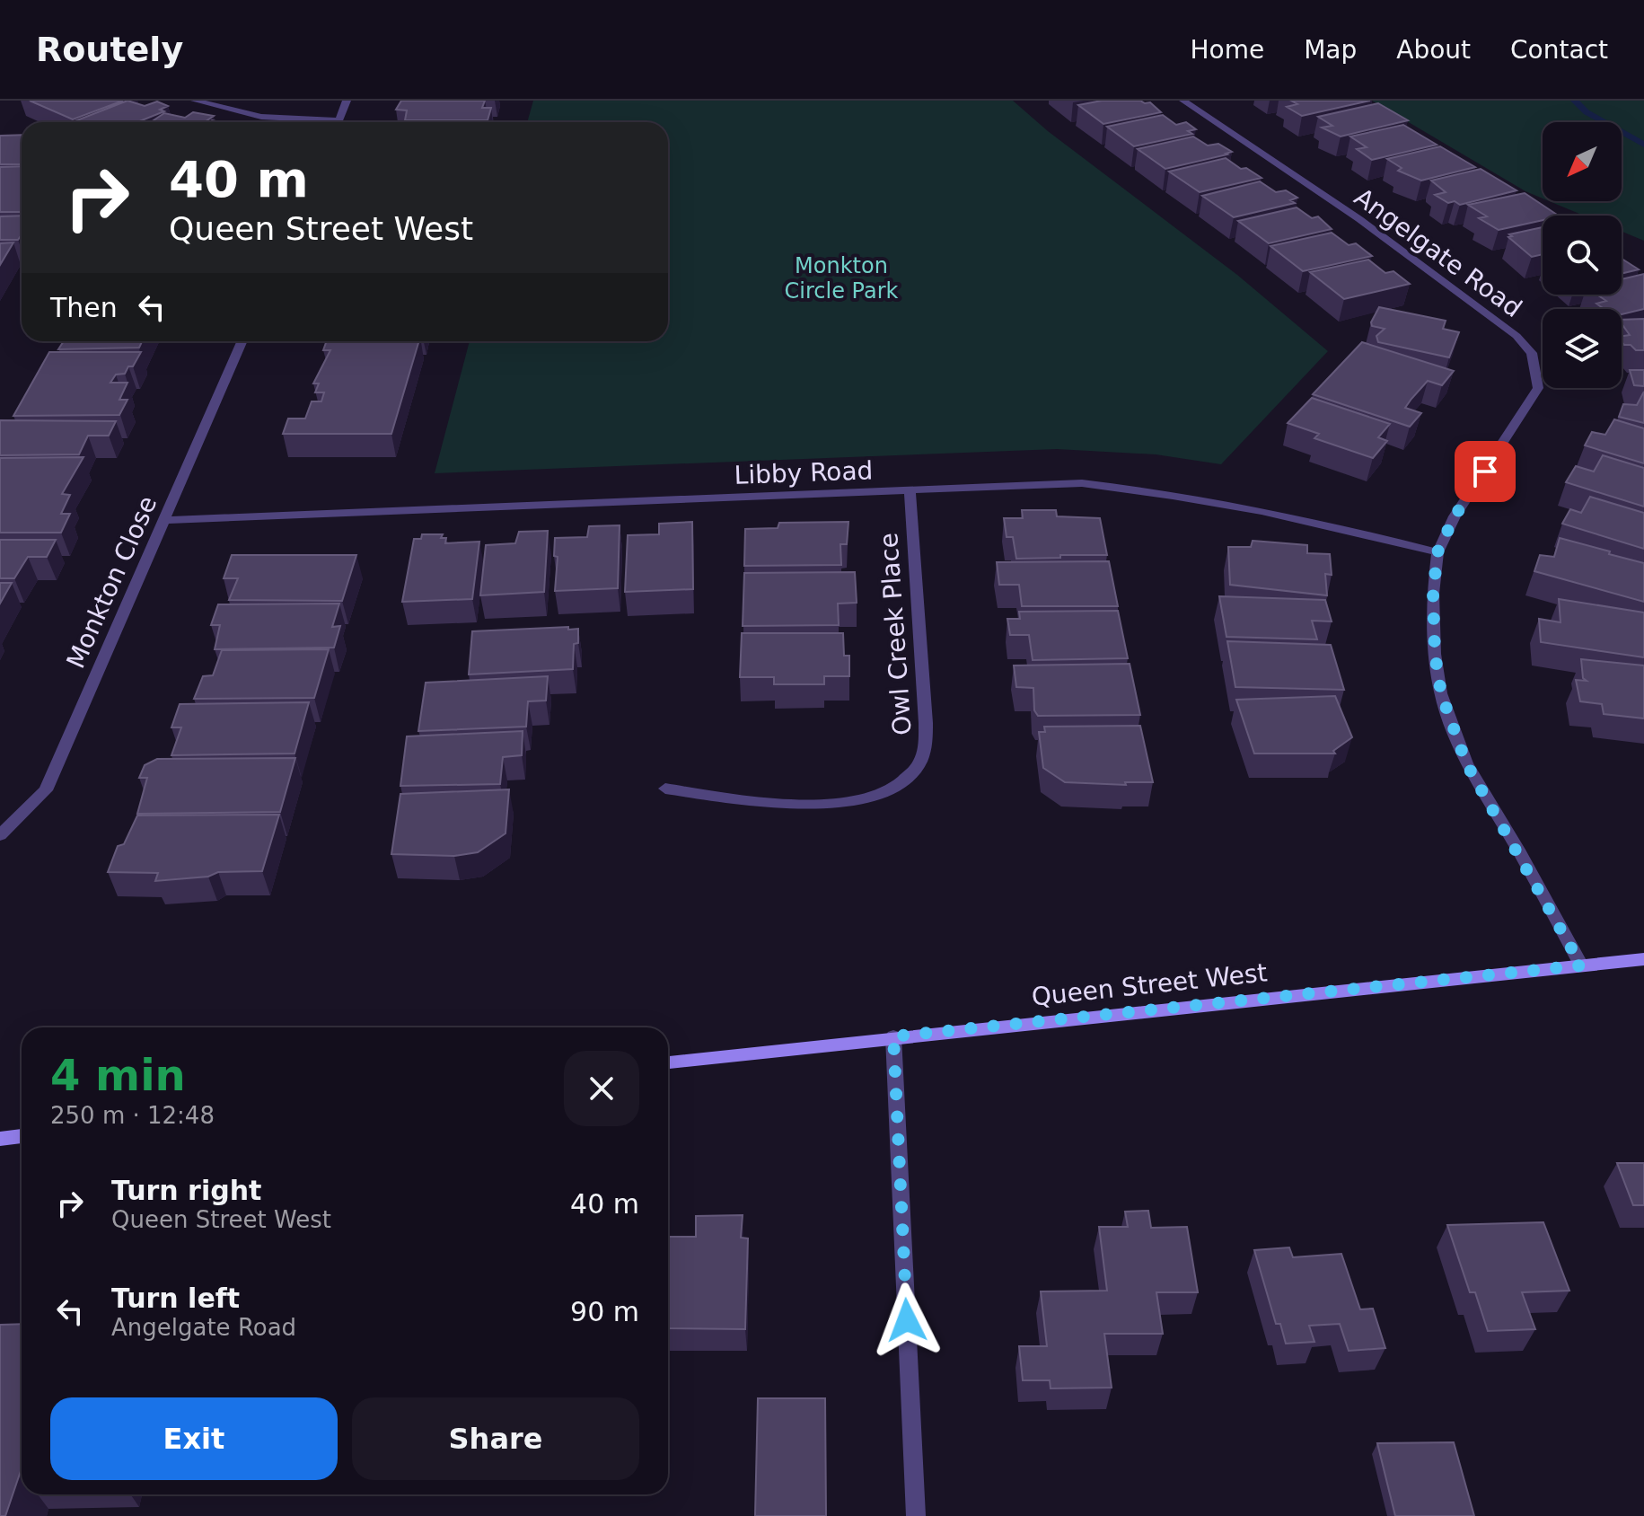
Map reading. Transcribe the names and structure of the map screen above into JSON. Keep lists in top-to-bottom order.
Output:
{
  "streets": {
    "main road": ["Queen Street West"],
    "street": [
      "Angelgate Road",
      "Libby Road",
      "Monkton Close",
      "Owl Creek Place"
    ]
  },
  "crossings": [
    ["Angelgate Road", "Libby Road"],
    ["Angelgate Road", "Queen Street West"],
    ["Libby Road", "Monkton Close"],
    ["Libby Road", "Owl Creek Place"]
  ],
  "parks": ["Monkton Circle Park"],
  "north": "bottom left",
  "page": {
    "header": "Routely",
    "nav": [
      "Home",
      "Map",
      "About",
      "Contact"
    ],
    "turn": ["40 m", "Queen Street West"],
    "then": "Then",
    "heading": ["4 min", "250 m · 12:48"],
    "list": [
      {
        "name": "Turn right",
        "note": "Queen Street West",
        "value": "40 m"
      },
      {
        "name": "Turn left",
        "note": "Angelgate Road",
        "value": "90 m"
      }
    ],
    "buttons": ["Exit", "Share"]
  }
}
